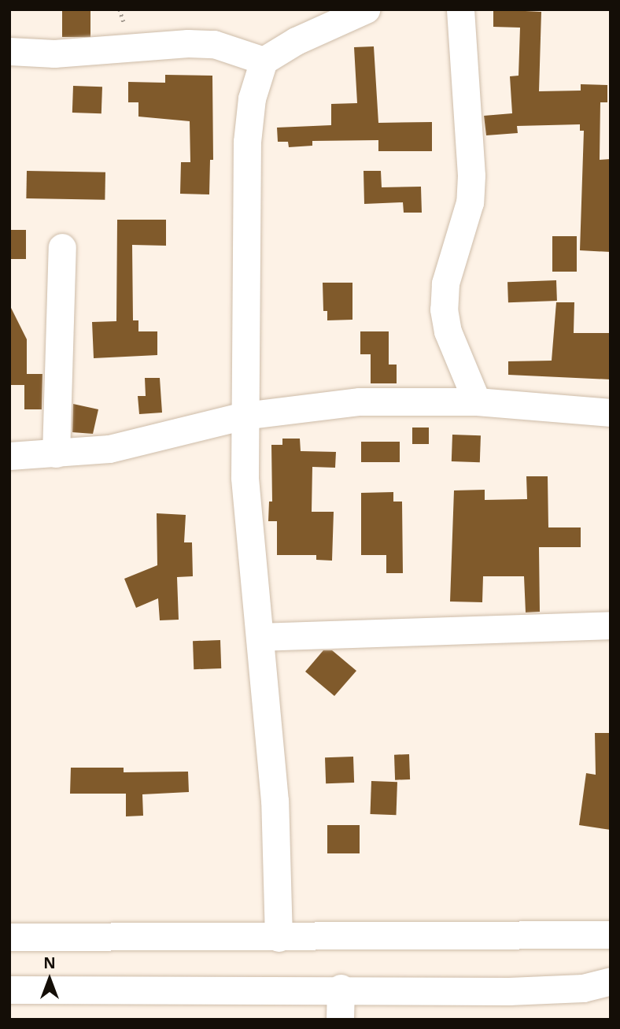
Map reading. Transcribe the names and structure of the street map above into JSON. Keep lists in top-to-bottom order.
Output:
{
  "north": "top"
}
